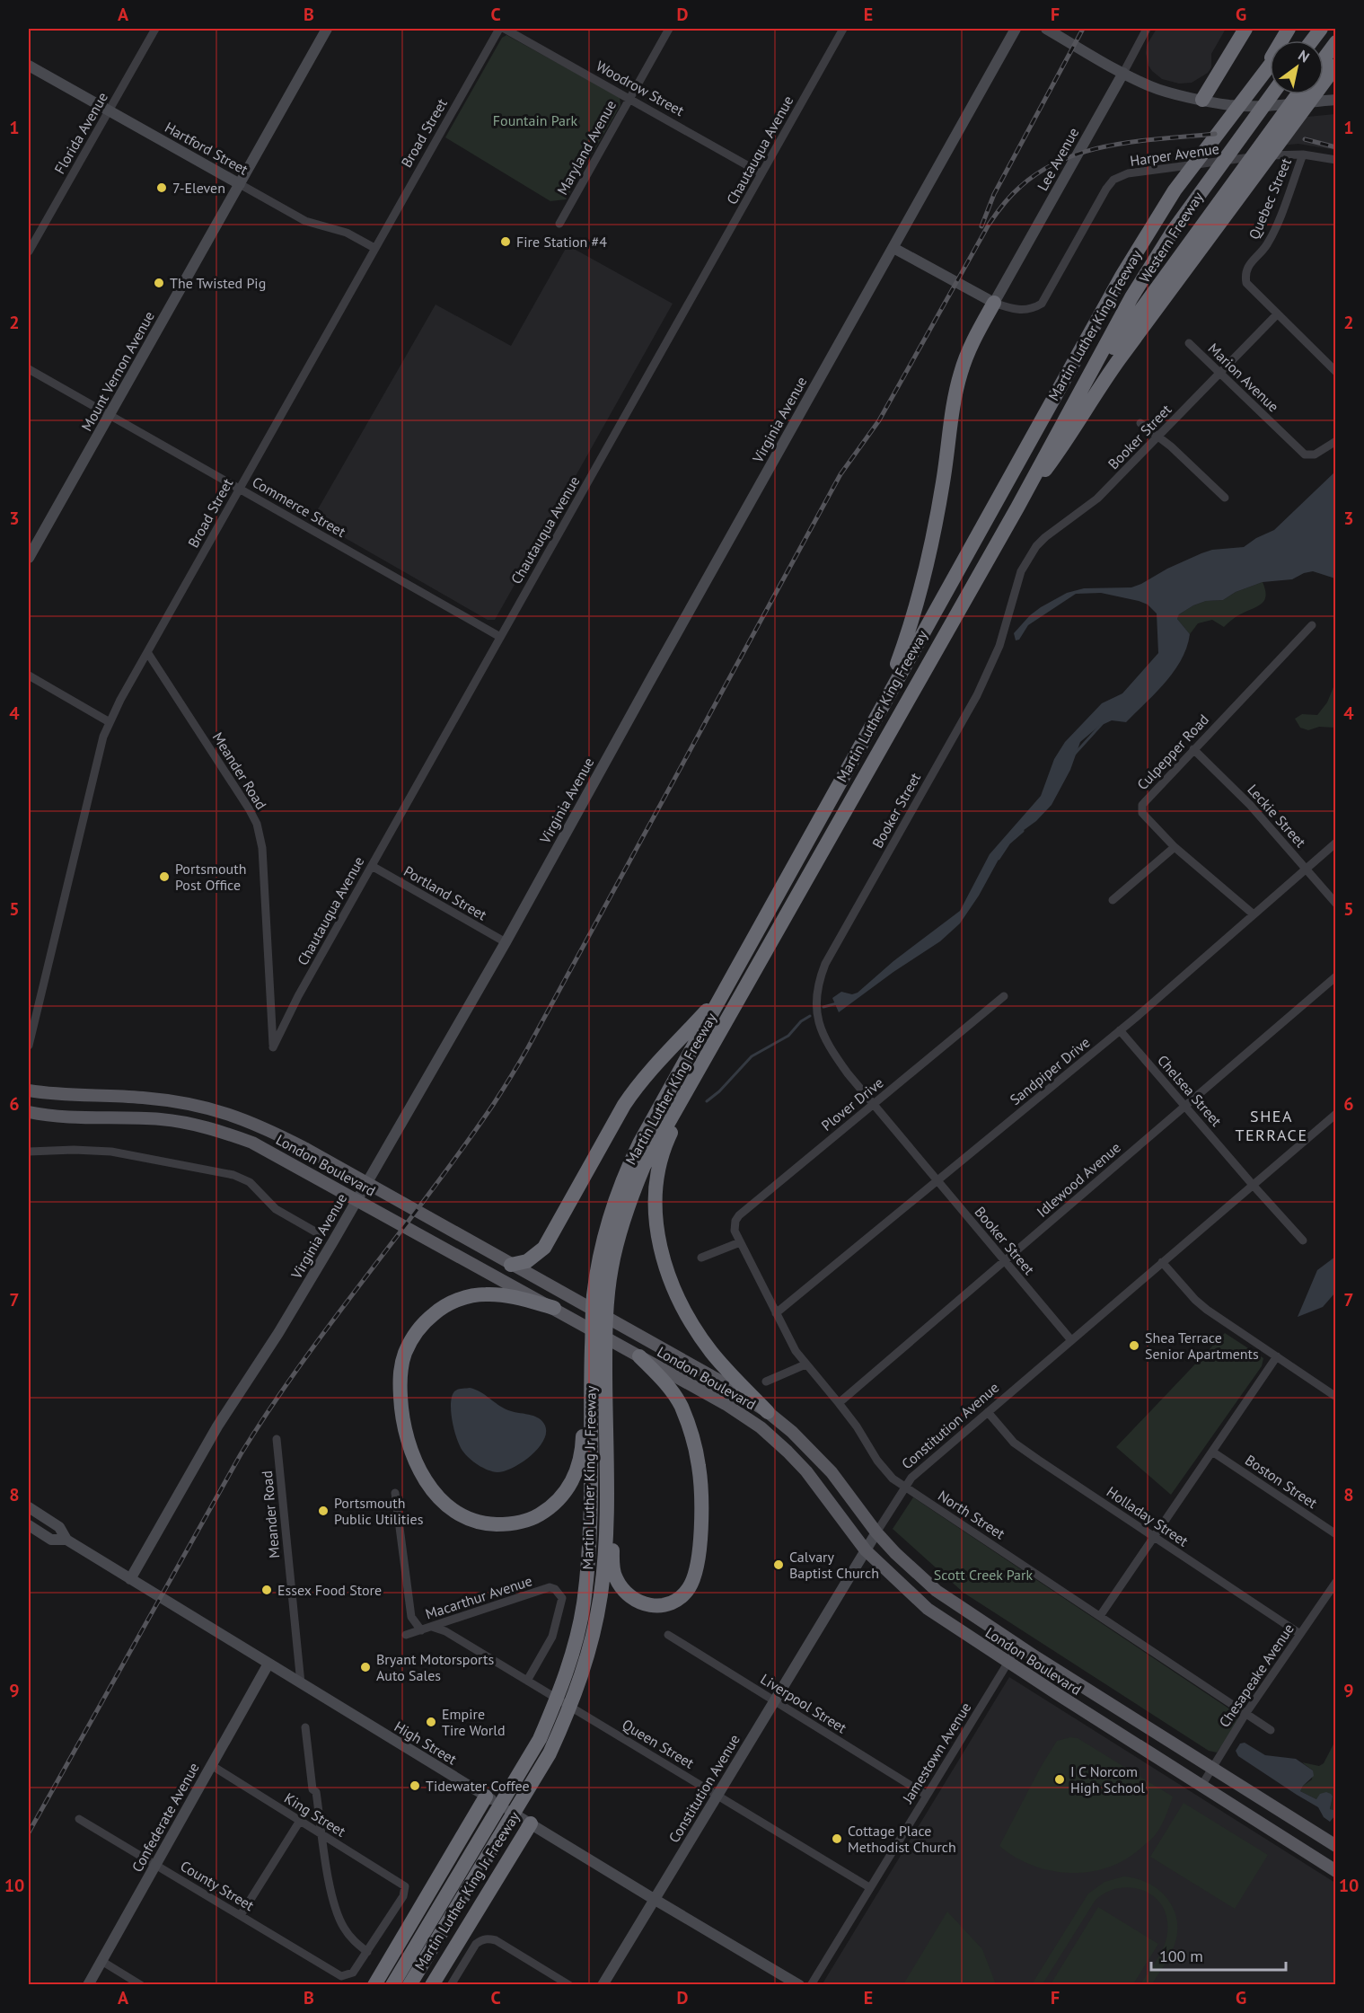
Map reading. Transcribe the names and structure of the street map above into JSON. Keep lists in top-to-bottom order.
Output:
{
  "streets": {
    "highway": ["Western Freeway", "Martin Luther King Freeway", "Martin Luther King Jr Freeway"],
    "main road": ["London Boulevard"],
    "street": [
      "Woodrow Street",
      "Florida Avenue",
      "Broad Street",
      "Maryland Avenue",
      "Hartford Street",
      "Chautauqua Avenue",
      "Harper Avenue",
      "Lee Avenue",
      "Quebec Street",
      "Mount Vernon Avenue",
      "Marion Avenue",
      "Virginia Avenue",
      "Booker Street",
      "Commerce Street",
      "Culpepper Road",
      "Meander Road",
      "Leckie Street",
      "Portland Street",
      "Sandpiper Drive",
      "Chelsea Street",
      "Plover Drive",
      "Idlewood Avenue",
      "Constitution Avenue",
      "Boston Street",
      "North Street",
      "Holladay Street",
      "Macarthur Avenue",
      "Chesapeake Avenue",
      "Liverpool Street",
      "High Street",
      "Queen Street",
      "Jamestown Avenue",
      "King Street",
      "Confederate Avenue",
      "County Street"
    ]
  },
  "crossings": [
    ["Woodrow Street", "Maryland Avenue"],
    ["Woodrow Street", "Chautauqua Avenue"],
    ["Florida Avenue", "Hartford Street"],
    ["Broad Street", "Hartford Street"],
    ["Broad Street", "Commerce Street"],
    ["Broad Street", "Meander Road"],
    ["Hartford Street", "Mount Vernon Avenue"],
    ["Chautauqua Avenue", "Commerce Street"],
    ["Chautauqua Avenue", "Meander Road"],
    ["Chautauqua Avenue", "Portland Street"],
    ["Harper Avenue", "Lee Avenue"],
    ["Harper Avenue", "Quebec Street"],
    ["Quebec Street", "Booker Street"],
    ["Western Freeway", "Martin Luther King Freeway"],
    ["Martin Luther King Freeway", "Martin Luther King Jr Freeway"],
    ["Mount Vernon Avenue", "Commerce Street"],
    ["Marion Avenue", "Booker Street"],
    ["Virginia Avenue", "Portland Street"],
    ["Virginia Avenue", "High Street"],
    ["Booker Street", "Sandpiper Drive"],
    ["Booker Street", "Plover Drive"],
    ["Booker Street", "Idlewood Avenue"],
    ["Booker Street", "Constitution Avenue"],
    ["Culpepper Road", "Leckie Street"],
    ["Culpepper Road", "Sandpiper Drive"],
    ["Meander Road", "High Street"],
    ["Leckie Street", "Sandpiper Drive"],
    ["Sandpiper Drive", "Chelsea Street"],
    ["Sandpiper Drive", "North Street"],
    ["Chelsea Street", "Idlewood Avenue"],
    ["Chelsea Street", "Constitution Avenue"],
    ["Plover Drive", "North Street"],
    ["London Boulevard", "Constitution Avenue"],
    ["London Boulevard", "Chesapeake Avenue"],
    ["London Boulevard", "Jamestown Avenue"],
    ["Idlewood Avenue", "North Street"],
    ["Constitution Avenue", "North Street"],
    ["Constitution Avenue", "Holladay Street"],
    ["Constitution Avenue", "Liverpool Street"],
    ["Constitution Avenue", "High Street"],
    ["Constitution Avenue", "Queen Street"],
    ["North Street", "Chesapeake Avenue"],
    ["Holladay Street", "Chesapeake Avenue"],
    ["Macarthur Avenue", "Queen Street"],
    ["Liverpool Street", "Jamestown Avenue"],
    ["High Street", "Confederate Avenue"],
    ["Queen Street", "Jamestown Avenue"],
    ["King Street", "Confederate Avenue"],
    ["King Street", "County Street"],
    ["Confederate Avenue", "County Street"]
  ],
  "districts": ["SHEA TERRACE"],
  "parks": ["Fountain Park", "Scott Creek Park"],
  "places": [
    "7-Eleven",
    "Fire Station #4",
    "The Twisted Pig",
    "Portsmouth Post Office",
    "Shea Terrace Senior Apartments",
    "Portsmouth Public Utilities",
    "Calvary Baptist Church",
    "Essex Food Store",
    "Bryant Motorsports Auto Sales",
    "Empire Tire World",
    "I C Norcom High School",
    "Tidewater Coffee",
    "Cottage Place Methodist Church"
  ],
  "scale_bar": "100 m",
  "north": "top right",
  "grid": {
    "columns": [
      "A",
      "B",
      "C",
      "D",
      "E",
      "F",
      "G"
    ],
    "rows": [
      "1",
      "2",
      "3",
      "4",
      "5",
      "6",
      "7",
      "8",
      "9",
      "10"
    ]
  }
}
